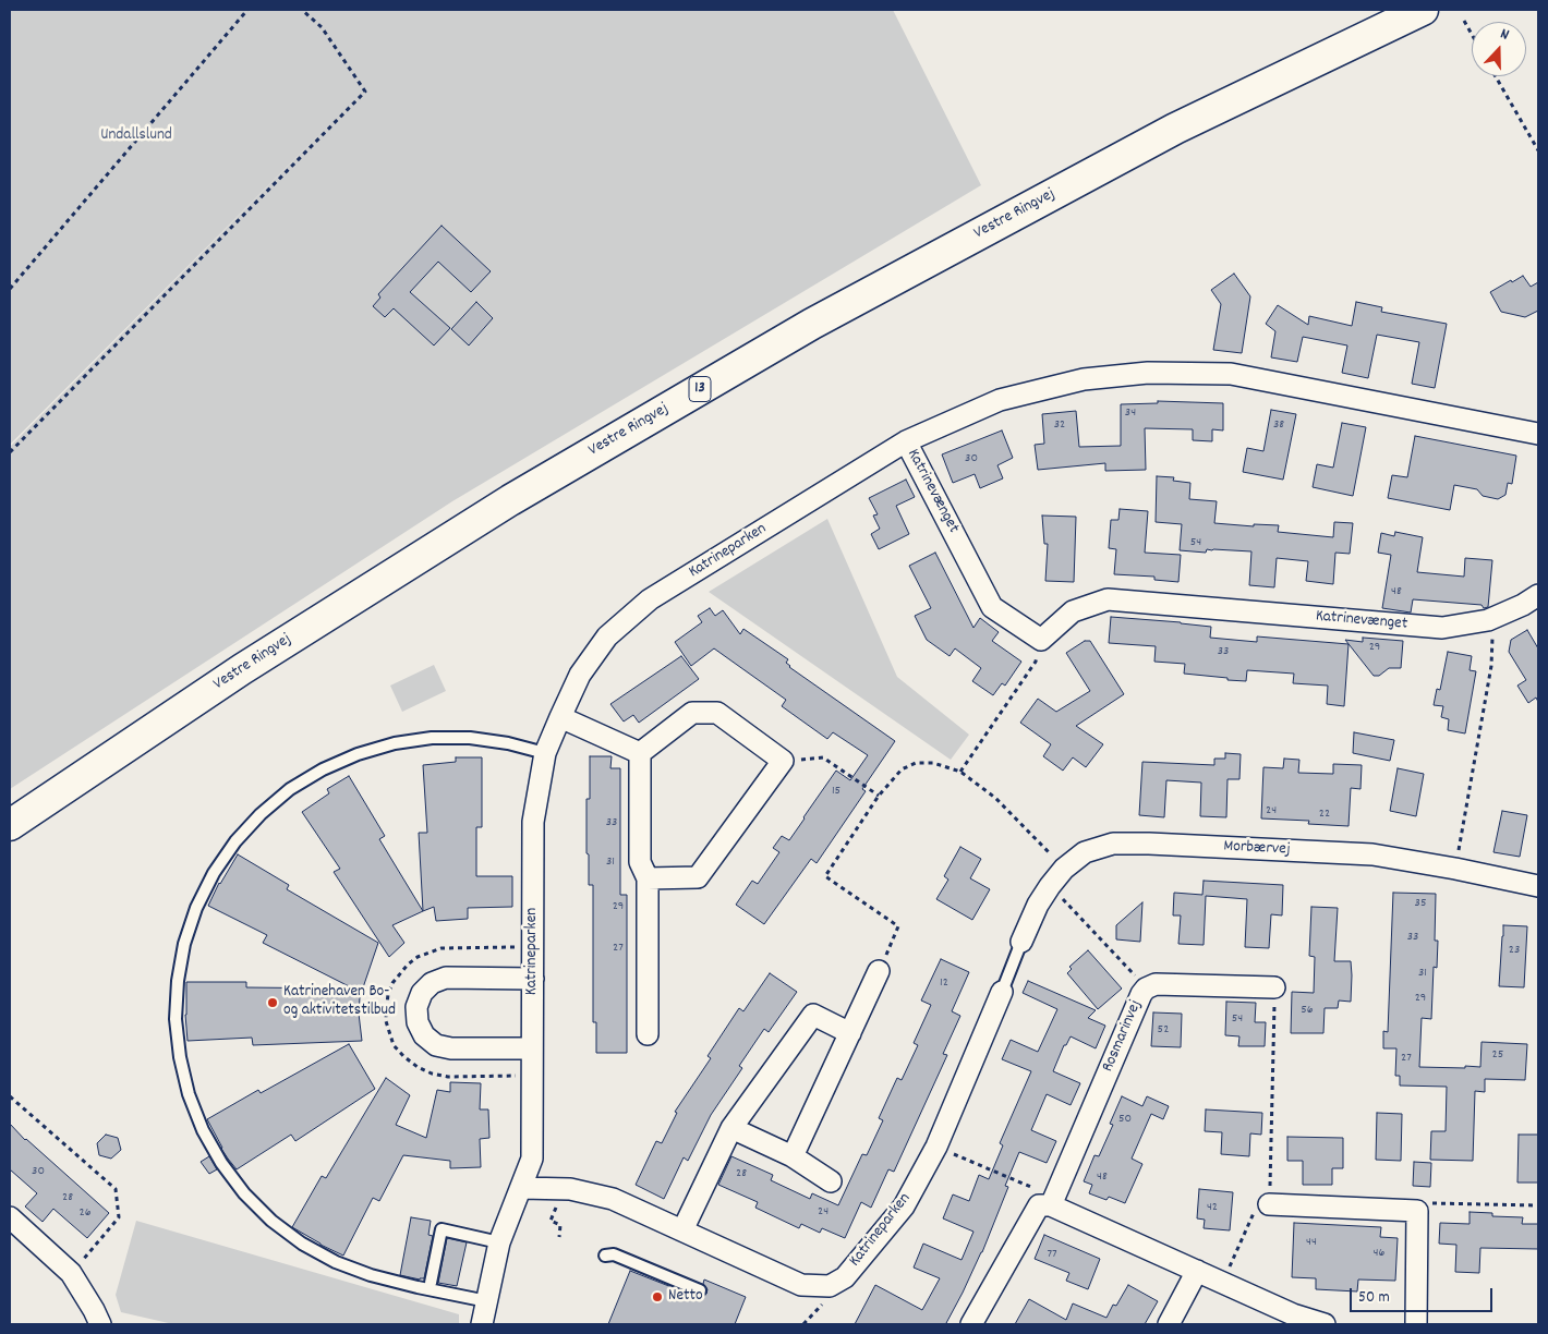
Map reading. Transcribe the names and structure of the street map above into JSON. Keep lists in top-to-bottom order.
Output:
{
  "streets": {
    "main road": ["Vestre Ringvej", "13"],
    "street": [
      "Katrinevænget",
      "Katrineparken",
      "Morbærvej",
      "Rosmarinvej"
    ]
  },
  "crossings": [
    ["Katrinevænget", "Katrineparken"]
  ],
  "parks": ["Undallslund"],
  "places": ["Katrinehaven Bo- og aktivitetstilbud", "Netto"],
  "house_numbers": [
    "34",
    "32",
    "38",
    "30",
    "54",
    "48",
    "29",
    "33",
    "15",
    "24",
    "22",
    "33",
    "31",
    "35",
    "29",
    "33",
    "27",
    "23",
    "31",
    "12",
    "29",
    "56",
    "54",
    "52",
    "25",
    "27",
    "50",
    "30",
    "28",
    "48",
    "28",
    "42",
    "24",
    "26",
    "44",
    "46",
    "77"
  ],
  "scale_bar": "50 m",
  "north": "top"
}
